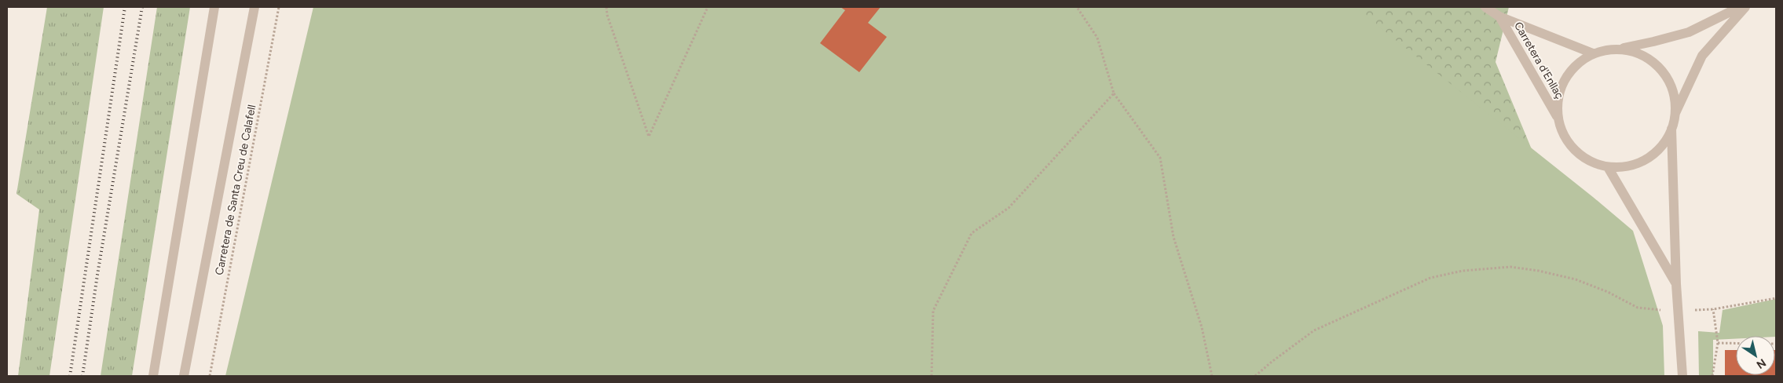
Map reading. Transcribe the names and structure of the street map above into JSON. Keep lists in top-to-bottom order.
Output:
{
  "streets": {
    "street": ["Carretera d'Enllaç"],
    "path": ["Carretera de Santa Creu de Calafell"]
  },
  "north": "bottom right"
}
